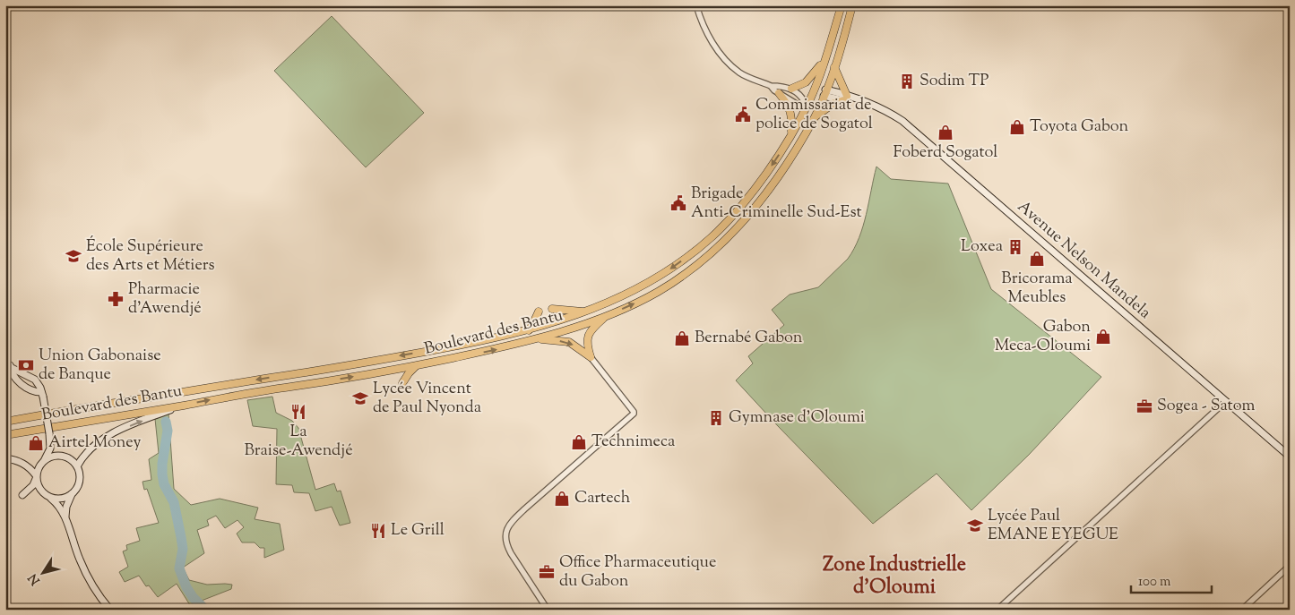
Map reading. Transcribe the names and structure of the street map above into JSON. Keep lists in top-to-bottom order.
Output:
{
  "streets": {
    "highway": ["Boulevard des Bantu"],
    "main road": ["Avenue Nelson Mandela"]
  },
  "crossings": [
    ["Avenue Nelson Mandela", "Boulevard des Bantu"]
  ],
  "districts": ["Zone Industrielle d'Oloumi"],
  "places": {
    "building": ["Sodim TP", "Loxea", "Gymnase d'Oloumi"],
    "public building": ["Commissariat de police de Sogatol", "Brigade Anti-Criminelle Sud-Est"],
    "shop": [
      "Toyota Gabon",
      "Foberd Sogatol",
      "Bricorama Meubles",
      "Gabon Meca-Oloumi",
      "Bernabé Gabon",
      "Technimeca",
      "Airtel Money",
      "Cartech"
    ],
    "school or university": ["École Supérieure des Arts et Métiers", "Lycée Vincent de Paul Nyonda", "Lycée Paul EMANE EYEGUE"],
    "pharmacy": ["Pharmacie d'Awendjé"],
    "bank": ["Union Gabonaise de Banque"],
    "office": ["Sogea - Satom", "Office Pharmaceutique du Gabon"],
    "restaurant": ["La Braise-Awendjé", "Le Grill"]
  },
  "scale_bar": "100 m",
  "north": "bottom left"
}
